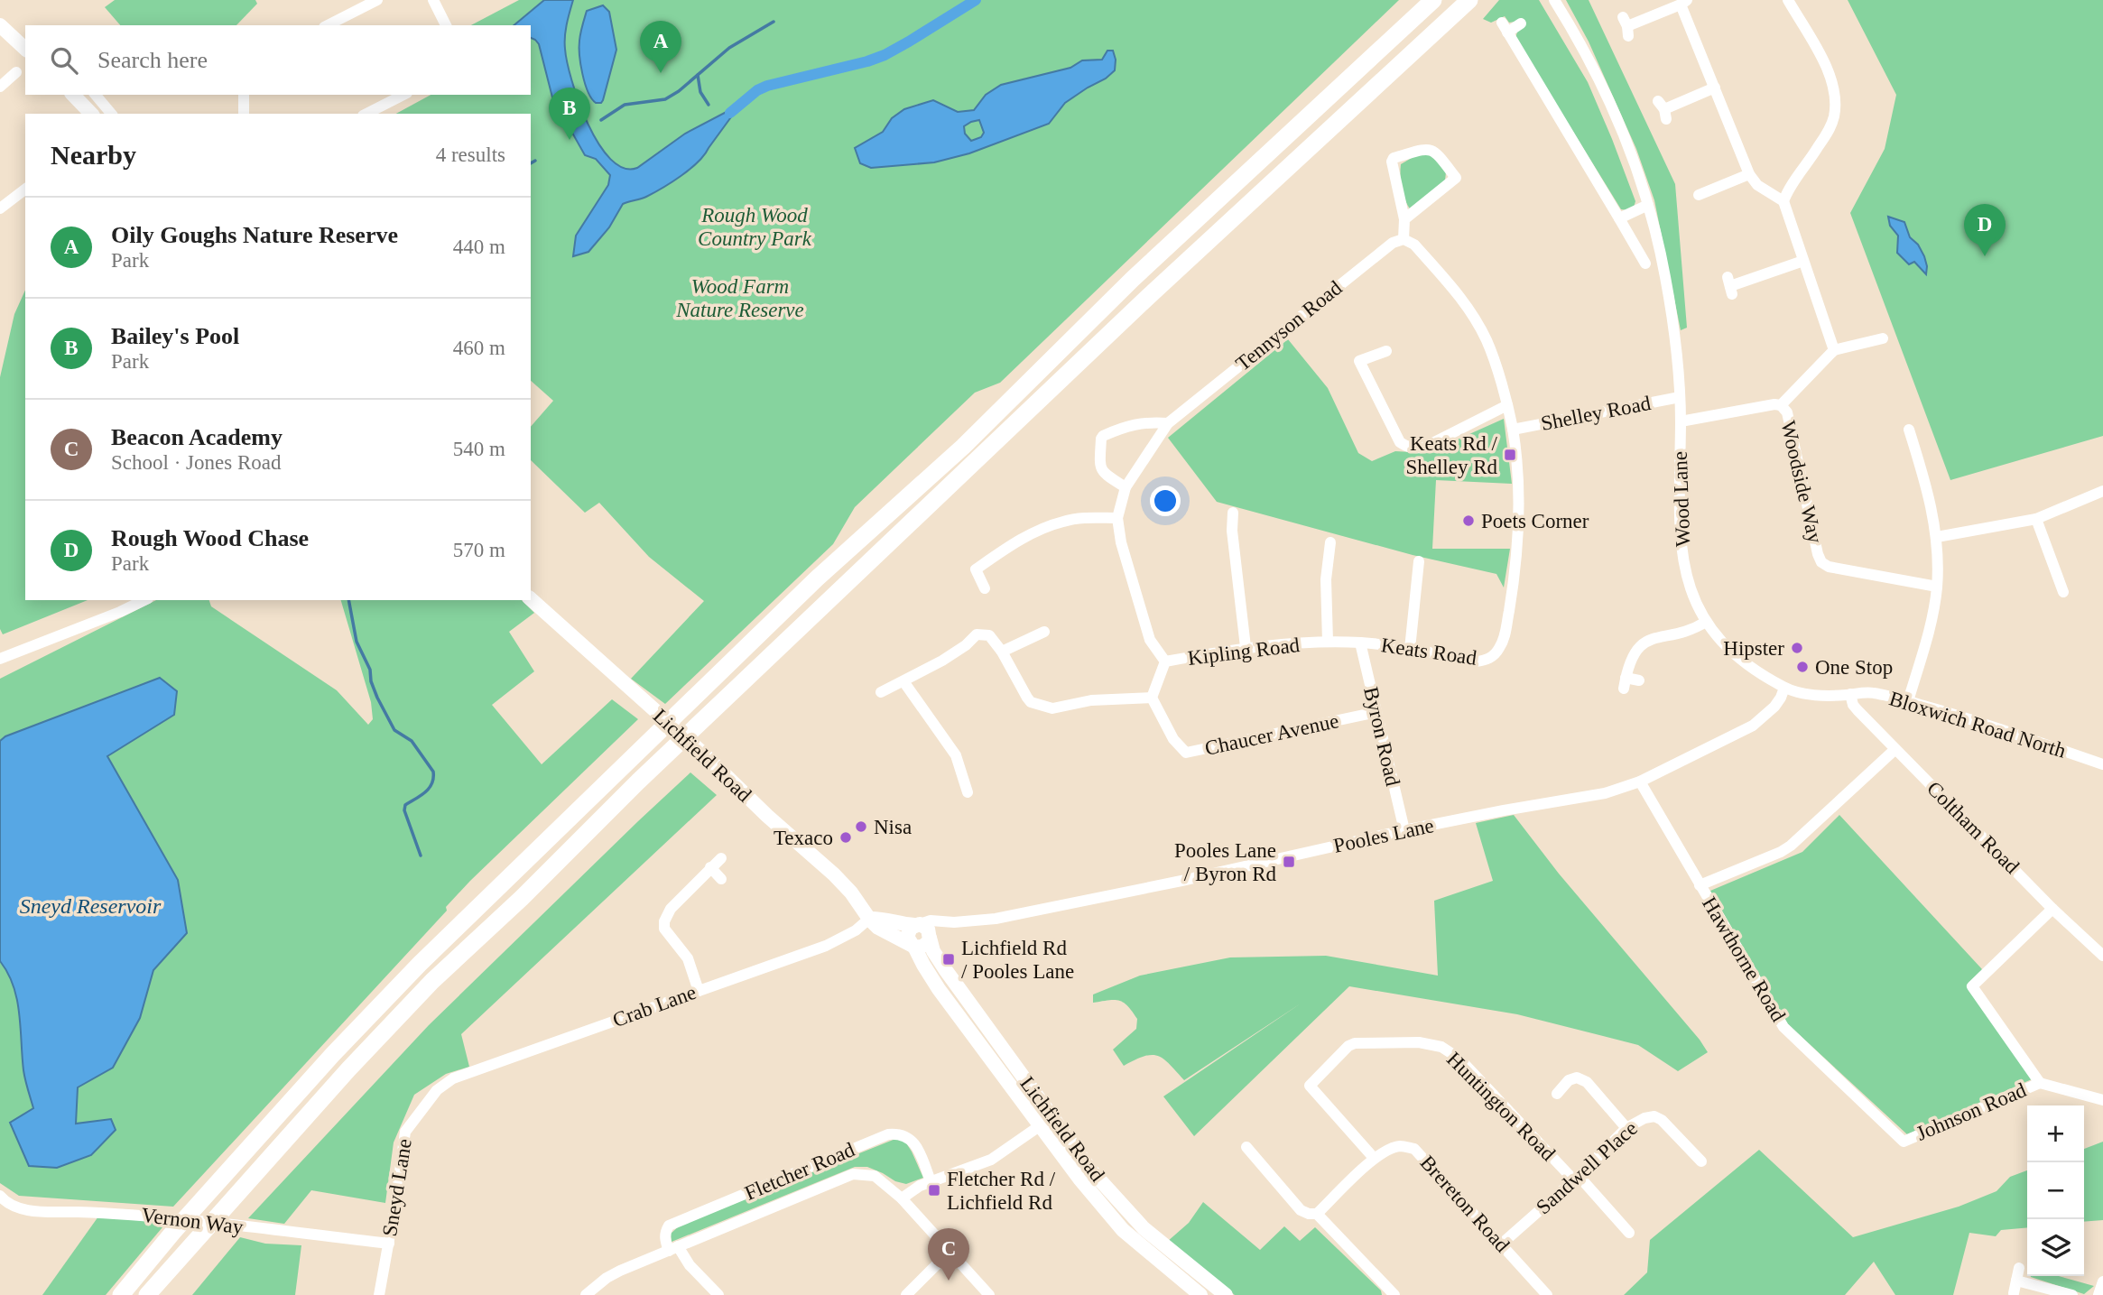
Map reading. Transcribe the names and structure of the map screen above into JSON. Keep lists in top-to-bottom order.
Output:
{
  "streets": {
    "main road": ["Lichfield Road"],
    "street": [
      "Tennyson Road",
      "Shelley Road",
      "Woodside Way",
      "Wood Lane",
      "Kipling Road",
      "Keats Road",
      "Bloxwich Road North",
      "Chaucer Avenue",
      "Byron Road",
      "Coltham Road",
      "Pooles Lane",
      "Hawthorne Road",
      "Crab Lane",
      "Huntington Road",
      "Johnson Road",
      "Sandwell Place",
      "Fletcher Road",
      "Sneyd Lane",
      "Brereton Road",
      "Vernon Way"
    ]
  },
  "crossings": [
    ["Tennyson Road", "Kipling Road"],
    ["Shelley Road", "Wood Lane"],
    ["Shelley Road", "Keats Road"],
    ["Wood Lane", "Bloxwich Road North"],
    ["Wood Lane", "Coltham Road"],
    ["Wood Lane", "Pooles Lane"],
    ["Kipling Road", "Keats Road"],
    ["Kipling Road", "Chaucer Avenue"],
    ["Kipling Road", "Byron Road"],
    ["Keats Road", "Byron Road"],
    ["Bloxwich Road North", "Coltham Road"],
    ["Chaucer Avenue", "Byron Road"],
    ["Byron Road", "Pooles Lane"],
    ["Lichfield Road", "Pooles Lane"],
    ["Lichfield Road", "Crab Lane"],
    ["Coltham Road", "Johnson Road"],
    ["Pooles Lane", "Hawthorne Road"],
    ["Hawthorne Road", "Johnson Road"],
    ["Crab Lane", "Sneyd Lane"],
    ["Huntington Road", "Sandwell Place"],
    ["Huntington Road", "Brereton Road"],
    ["Sandwell Place", "Brereton Road"],
    ["Sneyd Lane", "Vernon Way"]
  ],
  "water": ["Sneyd Reservoir"],
  "parks": ["Rough Wood Country Park", "Wood Farm Nature Reserve"],
  "places": {
    "transit": [
      "Keats Rd / Shelley Rd",
      "Pooles Lane / Byron Rd",
      "Lichfield Rd / Pooles Lane",
      "Fletcher Rd / Lichfield Rd"
    ],
    "other": [
      "Poets Corner",
      "Hipster",
      "One Stop",
      "Nisa",
      "Texaco"
    ]
  },
  "page": {
    "pins": [
      "A",
      "B",
      "D",
      "C"
    ],
    "search": "Search here",
    "heading": ["Nearby", "4 results"],
    "list": [
      {
        "mark": "A",
        "name": "Oily Goughs Nature Reserve",
        "note": "Park",
        "value": "440 m"
      },
      {
        "mark": "B",
        "name": "Bailey's Pool",
        "note": "Park",
        "value": "460 m"
      },
      {
        "mark": "C",
        "name": "Beacon Academy",
        "note": "School · Jones Road",
        "value": "540 m"
      },
      {
        "mark": "D",
        "name": "Rough Wood Chase",
        "note": "Park",
        "value": "570 m"
      }
    ],
    "map_buttons": ["+", "−"]
  }
}
